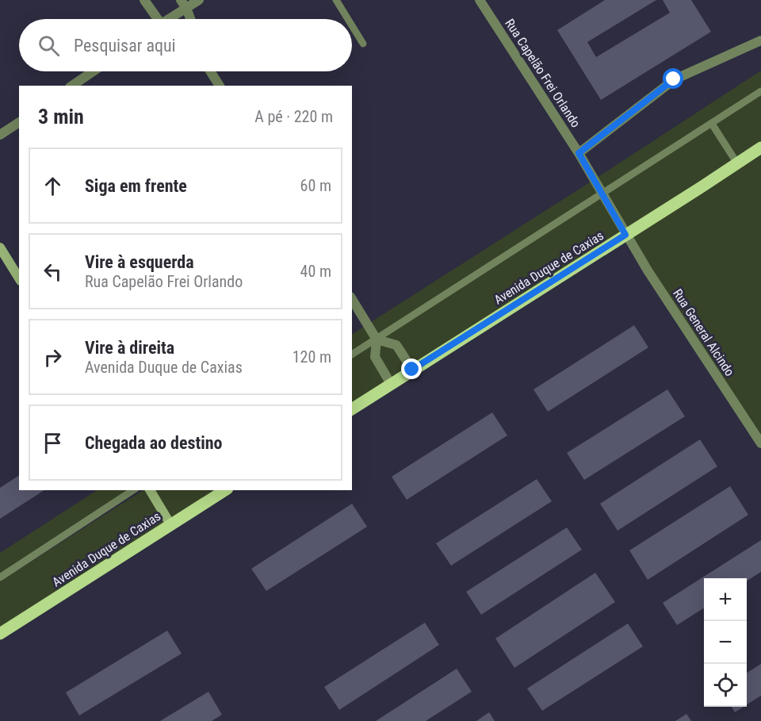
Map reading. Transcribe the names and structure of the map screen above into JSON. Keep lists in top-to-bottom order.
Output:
{
  "streets": {
    "main road": ["Avenida Duque de Caxias"],
    "street": ["Rua Capelão Frei Orlando", "Rua General Alcindo"]
  },
  "crossings": [
    ["Rua Capelão Frei Orlando", "Avenida Duque de Caxias"],
    ["Rua Capelão Frei Orlando", "Rua General Alcindo"],
    ["Avenida Duque de Caxias", "Rua General Alcindo"]
  ],
  "page": {
    "search": "Pesquisar aqui",
    "heading": ["3 min", "A pé · 220 m"],
    "list": [
      ["Siga em frente", "60 m"],
      ["Vire à esquerda", "Rua Capelão Frei Orlando", "40 m"],
      ["Vire à direita", "Avenida Duque de Caxias", "120 m"],
      "Chegada ao destino"
    ],
    "map_buttons": ["+", "−"]
  }
}
